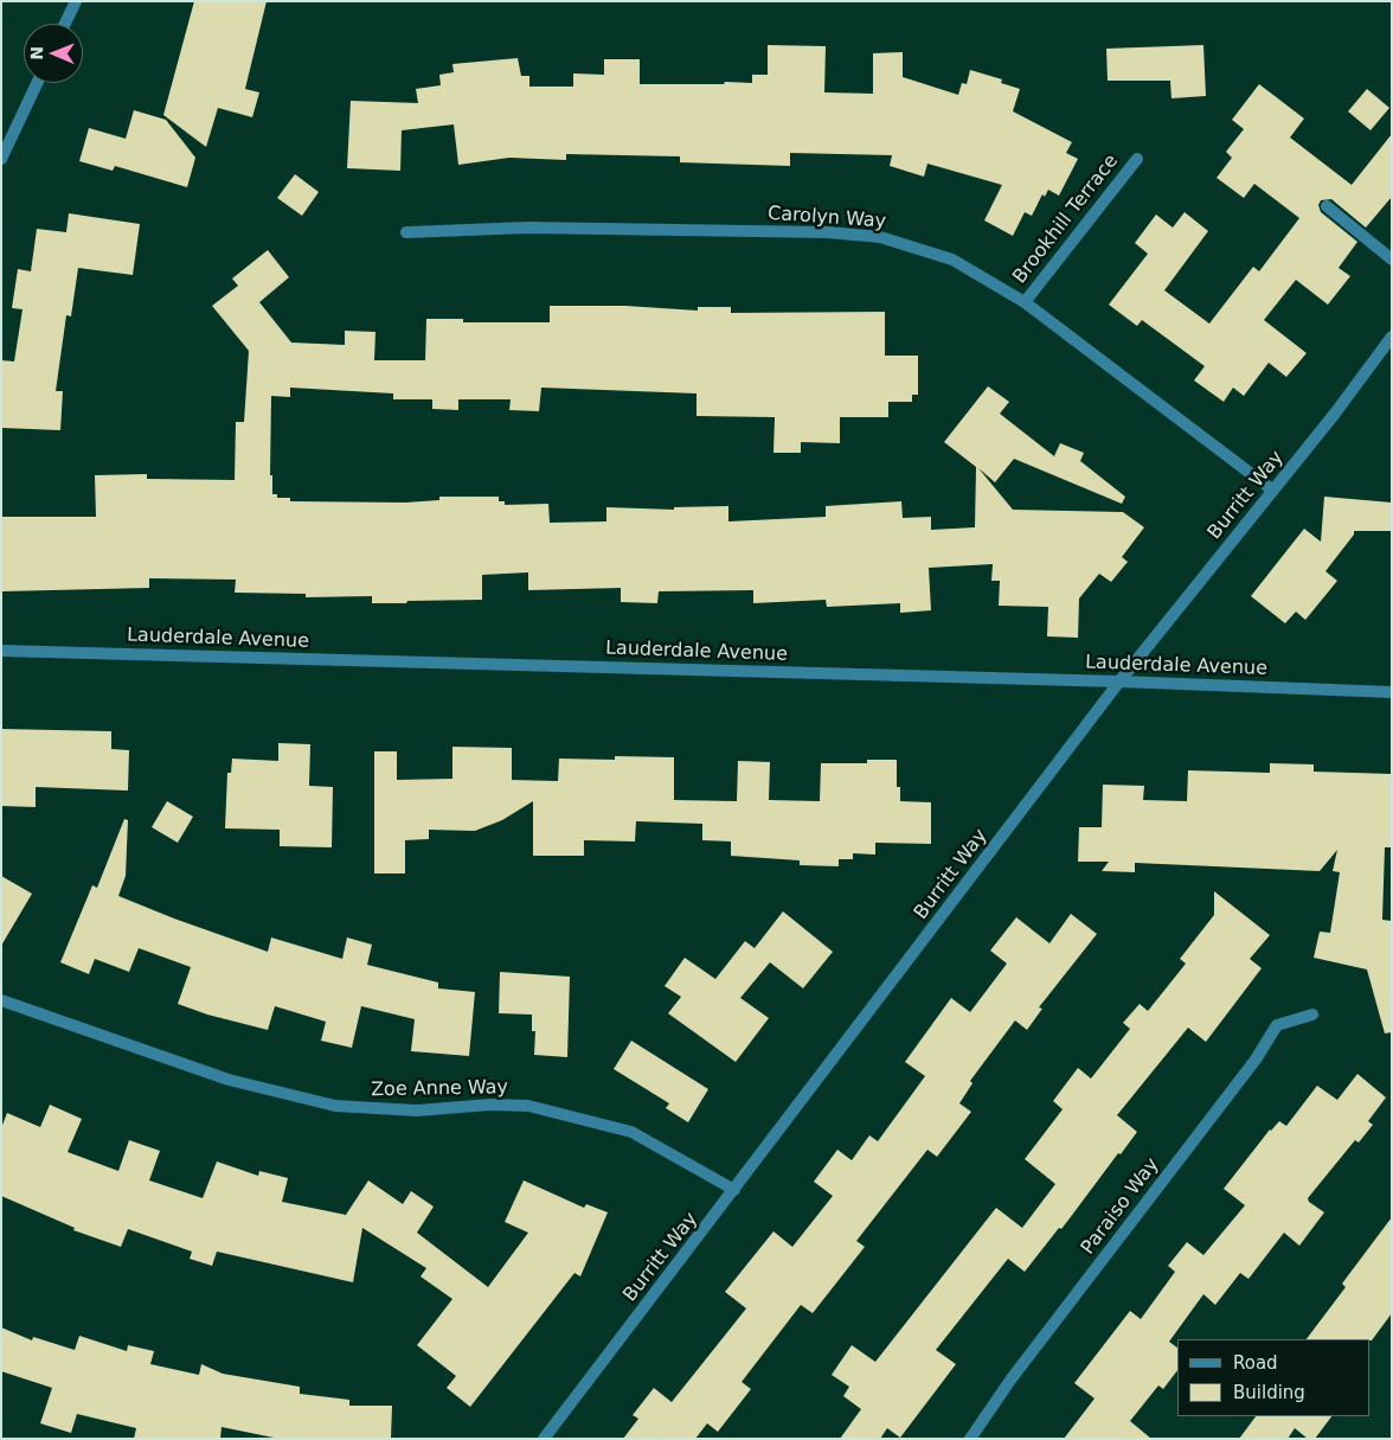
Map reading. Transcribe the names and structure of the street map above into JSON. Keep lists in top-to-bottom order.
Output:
{
  "streets": {
    "street": [
      "Carolyn Way",
      "Brookhill Terrace",
      "Burritt Way",
      "Lauderdale Avenue",
      "Zoe Anne Way",
      "Paraiso Way"
    ]
  },
  "crossings": [
    ["Carolyn Way", "Brookhill Terrace"],
    ["Carolyn Way", "Burritt Way"],
    ["Burritt Way", "Lauderdale Avenue"],
    ["Burritt Way", "Zoe Anne Way"]
  ],
  "legend": ["Road", "Building"],
  "north": "left"
}
